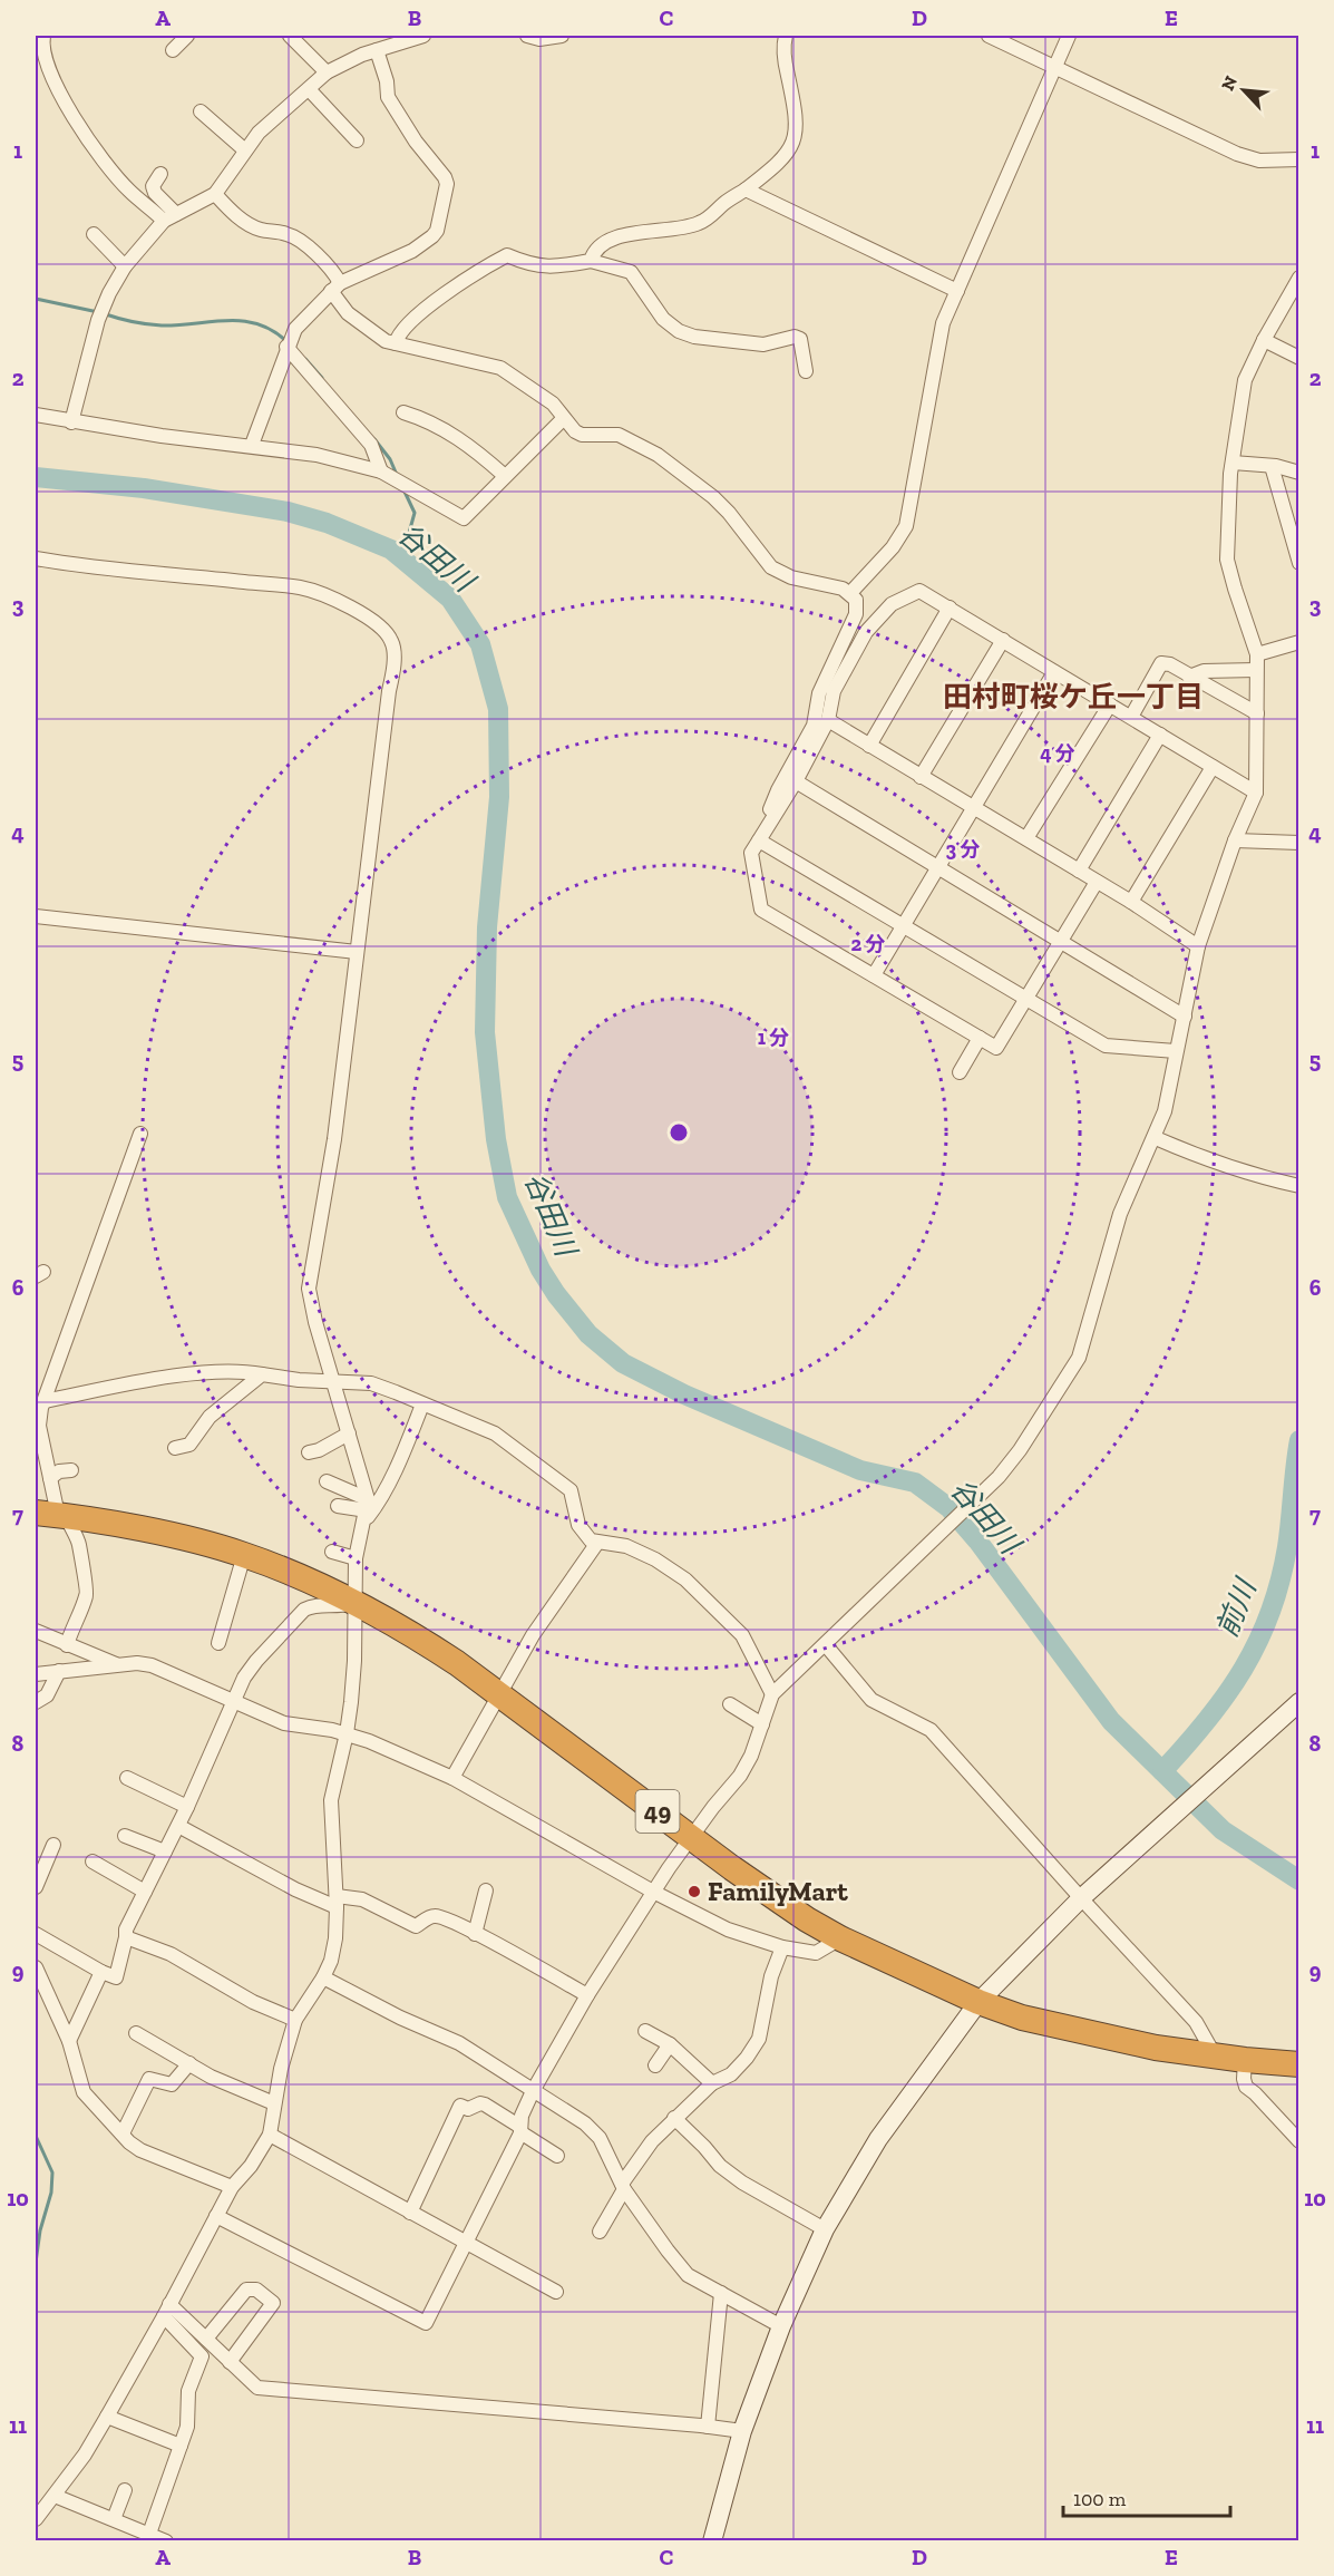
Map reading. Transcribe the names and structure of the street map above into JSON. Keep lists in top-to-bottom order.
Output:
{
  "streets": {
    "highway": ["49"]
  },
  "districts": ["田村町桜ケ丘一丁目"],
  "water": ["谷田川", "前川"],
  "places": ["FamilyMart"],
  "scale_bar": "100 m",
  "north": "top left",
  "grid": {
    "columns": [
      "A",
      "B",
      "C",
      "D",
      "E"
    ],
    "rows": [
      "1",
      "2",
      "3",
      "4",
      "5",
      "6",
      "7",
      "8",
      "9",
      "10",
      "11"
    ]
  },
  "rings": [
    "4 分",
    "3 分",
    "2 分",
    "1 分"
  ]
}
